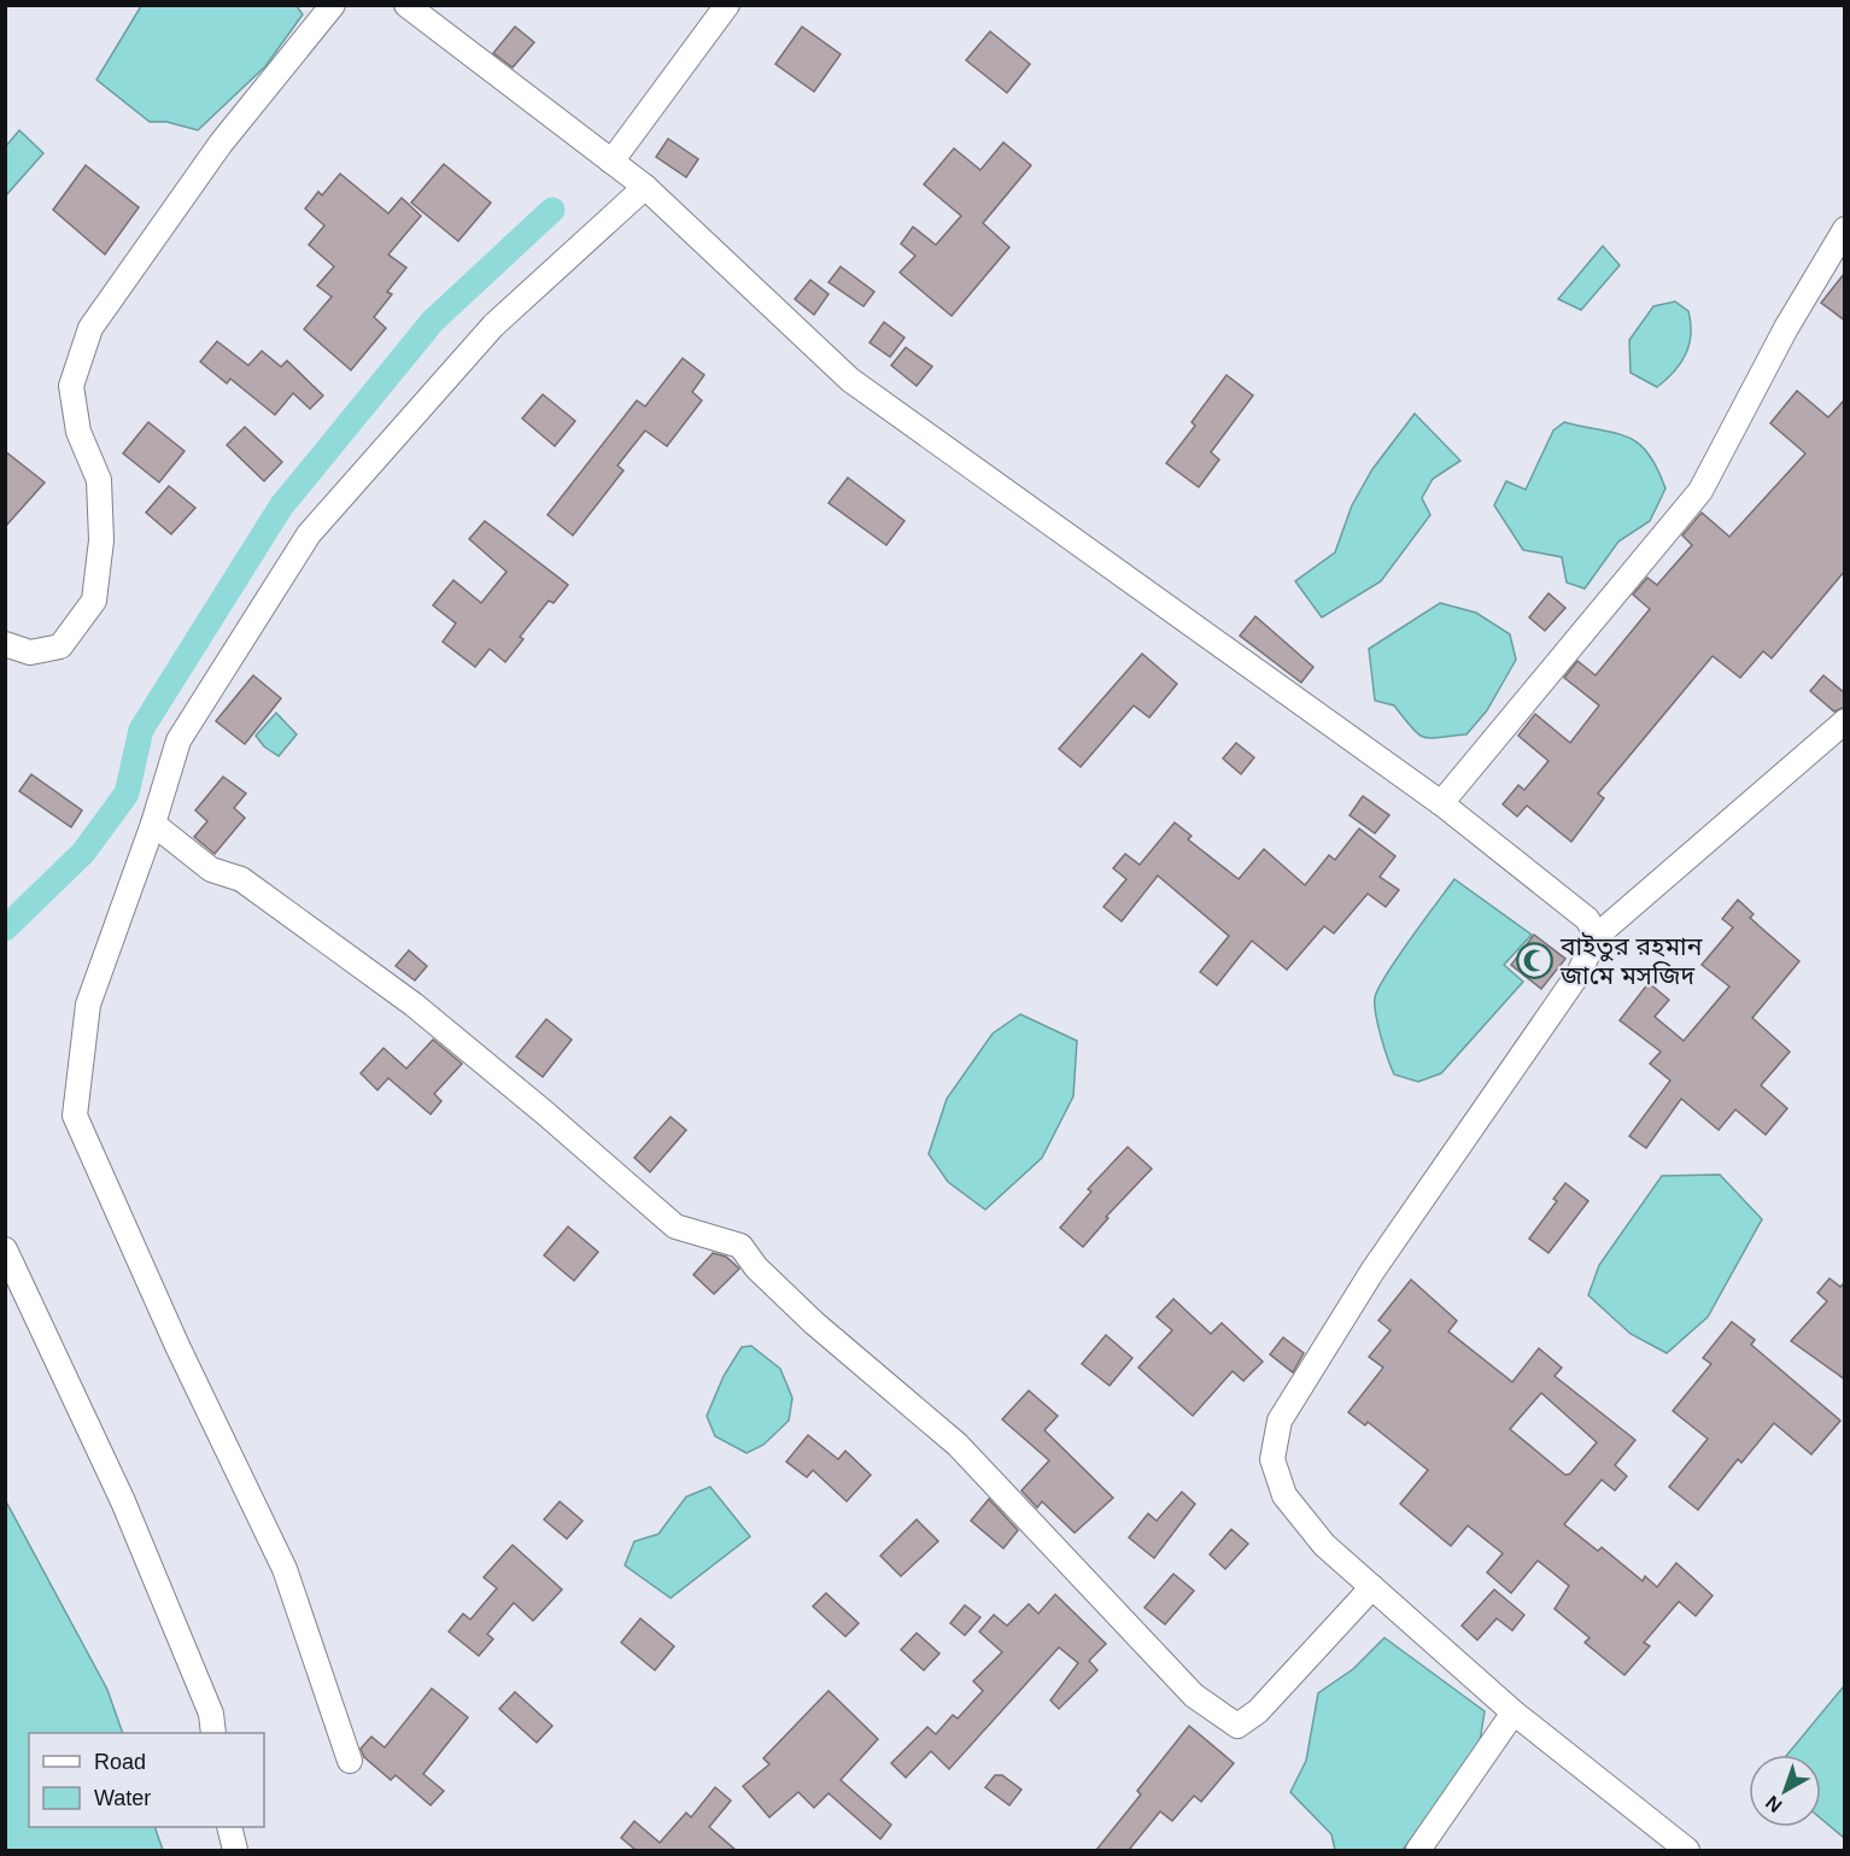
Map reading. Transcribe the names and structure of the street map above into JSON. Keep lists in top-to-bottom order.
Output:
{
  "places": {
    "mosque": ["বাইতুর রহমান জা‌মে মস‌জিদ"]
  },
  "legend": ["Road", "Water"],
  "north": "bottom left"
}
